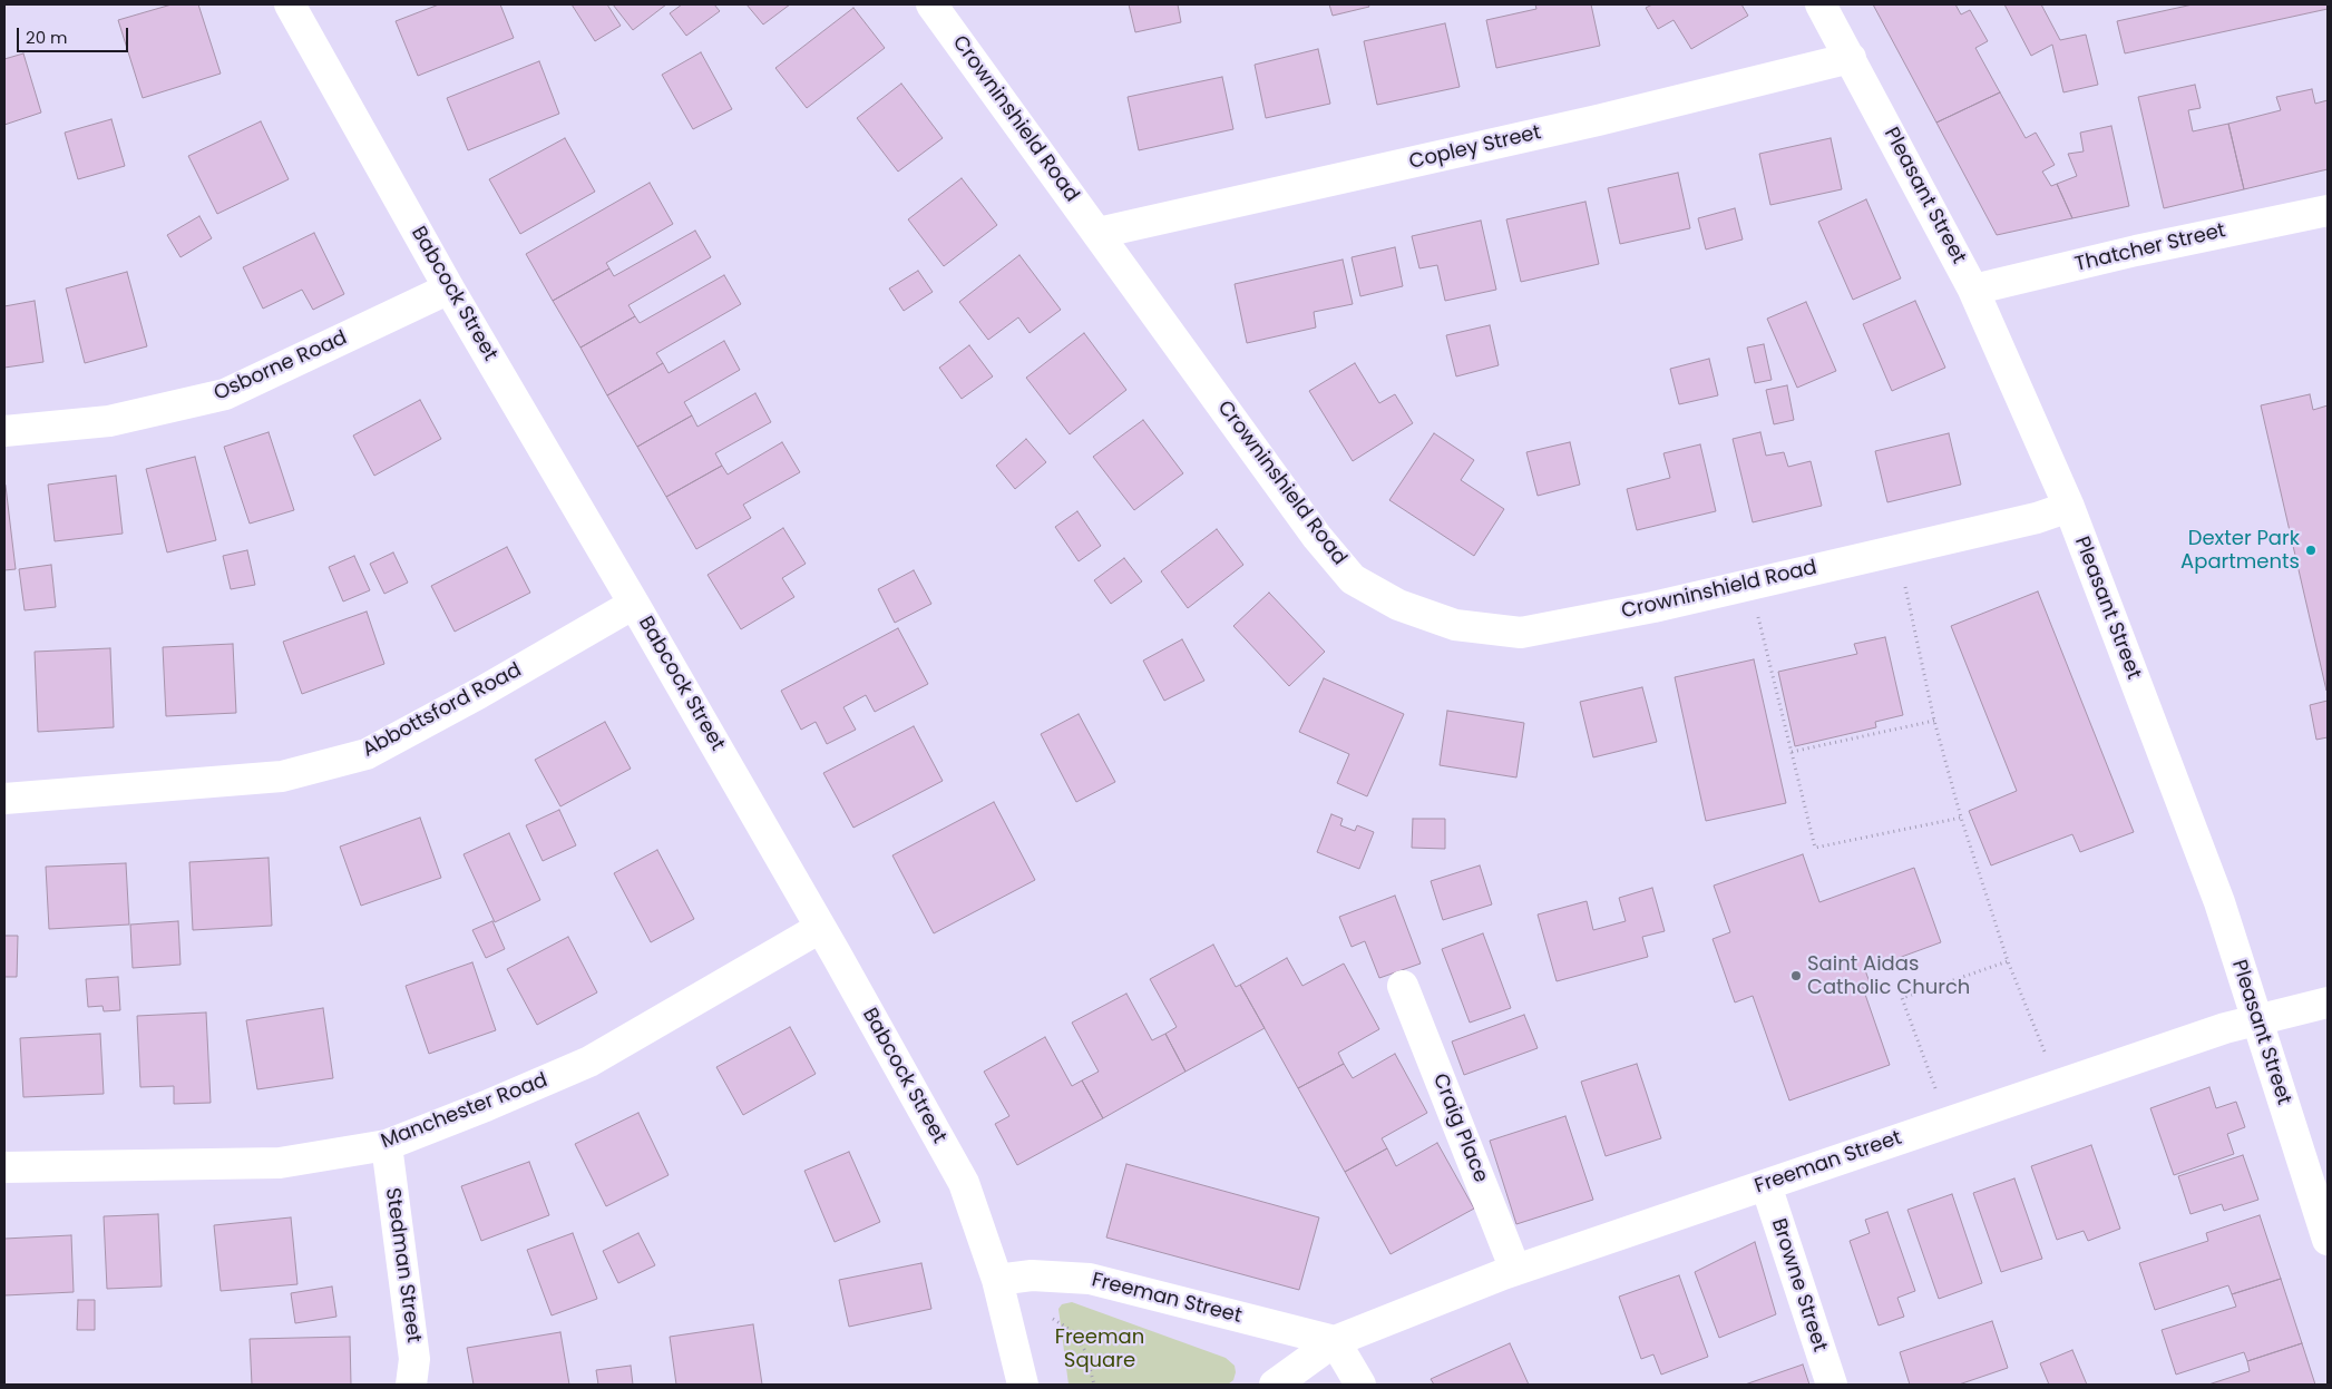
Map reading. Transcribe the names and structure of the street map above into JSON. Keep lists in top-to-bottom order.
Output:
{
  "streets": {
    "street": [
      "Crowninshield Road",
      "Copley Street",
      "Pleasant Street",
      "Thatcher Street",
      "Babcock Street",
      "Osborne Road",
      "Abbottsford Road",
      "Manchester Road",
      "Craig Place",
      "Freeman Street",
      "Stedman Street",
      "Browne Street"
    ]
  },
  "crossings": [
    ["Crowninshield Road", "Copley Street"],
    ["Crowninshield Road", "Pleasant Street"],
    ["Copley Street", "Pleasant Street"],
    ["Pleasant Street", "Thatcher Street"],
    ["Pleasant Street", "Freeman Street"],
    ["Babcock Street", "Osborne Road"],
    ["Babcock Street", "Abbottsford Road"],
    ["Babcock Street", "Manchester Road"],
    ["Babcock Street", "Freeman Street"],
    ["Manchester Road", "Stedman Street"],
    ["Craig Place", "Freeman Street"],
    ["Freeman Street", "Browne Street"]
  ],
  "parks": ["Freeman Square"],
  "places": ["Dexter Park Apartments", "Saint Aidas Catholic Church"],
  "scale_bar": "20 m"
}
